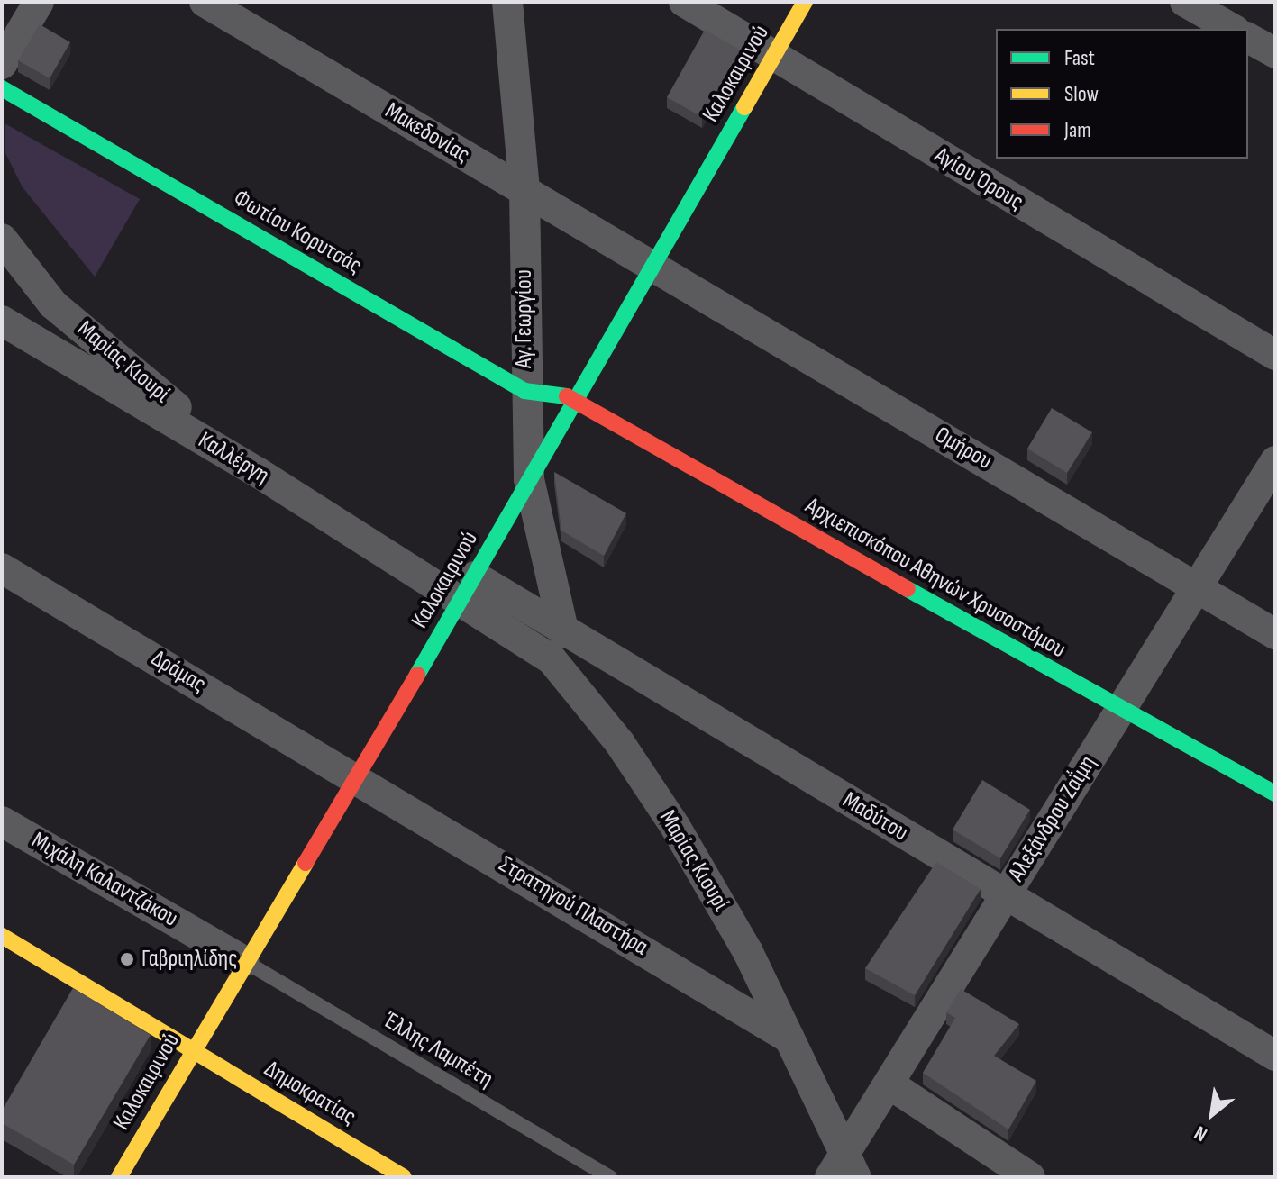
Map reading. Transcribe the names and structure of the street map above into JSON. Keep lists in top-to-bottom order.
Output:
{
  "streets": {
    "street": [
      "Καλοκαιρινού",
      "Μακεδονίας",
      "Αγίου Όρους",
      "Φωτίου Κορυτσάς",
      "Αγ. Γεωργίου",
      "Μαρίας Κιουρί",
      "Ομήρου",
      "Καλλέργη",
      "Αρχιεπισκόπου Αθηνών Χρυσοστόμου",
      "Δράμας",
      "Μαδύτου",
      "Αλεξάνδρου Ζαΐμη",
      "Μιχάλη Καλαντζάκου",
      "Στρατηγού Πλαστήρα",
      "Δημοκρατίας"
    ],
    "lane": ["Έλλης Λαμπέτη"]
  },
  "crossings": [
    ["Καλοκαιρινού", "Μακεδονίας"],
    ["Καλοκαιρινού", "Αγίου Όρους"],
    ["Καλοκαιρινού", "Φωτίου Κορυτσάς"],
    ["Καλοκαιρινού", "Αγ. Γεωργίου"],
    ["Καλοκαιρινού", "Μαρίας Κιουρί"],
    ["Καλοκαιρινού", "Ομήρου"],
    ["Καλοκαιρινού", "Καλλέργη"],
    ["Καλοκαιρινού", "Αρχιεπισκόπου Αθηνών Χρυσοστόμου"],
    ["Καλοκαιρινού", "Δράμας"],
    ["Καλοκαιρινού", "Μαδύτου"],
    ["Καλοκαιρινού", "Μιχάλη Καλαντζάκου"],
    ["Καλοκαιρινού", "Στρατηγού Πλαστήρα"],
    ["Καλοκαιρινού", "Έλλης Λαμπέτη"],
    ["Καλοκαιρινού", "Δημοκρατίας"],
    ["Μακεδονίας", "Αγ. Γεωργίου"],
    ["Μακεδονίας", "Ομήρου"],
    ["Φωτίου Κορυτσάς", "Αγ. Γεωργίου"],
    ["Φωτίου Κορυτσάς", "Αρχιεπισκόπου Αθηνών Χρυσοστόμου"],
    ["Αγ. Γεωργίου", "Μαδύτου"],
    ["Μαρίας Κιουρί", "Καλλέργη"],
    ["Μαρίας Κιουρί", "Μαδύτου"],
    ["Μαρίας Κιουρί", "Αλεξάνδρου Ζαΐμη"],
    ["Μαρίας Κιουρί", "Στρατηγού Πλαστήρα"],
    ["Ομήρου", "Αλεξάνδρου Ζαΐμη"],
    ["Καλλέργη", "Μαδύτου"],
    ["Αρχιεπισκόπου Αθηνών Χρυσοστόμου", "Αλεξάνδρου Ζαΐμη"],
    ["Δράμας", "Στρατηγού Πλαστήρα"],
    ["Μαδύτου", "Αλεξάνδρου Ζαΐμη"],
    ["Μιχάλη Καλαντζάκου", "Έλλης Λαμπέτη"]
  ],
  "places": ["Γαβριηλίδης"],
  "legend": ["Fast", "Slow", "Jam"],
  "north": "bottom left"
}
